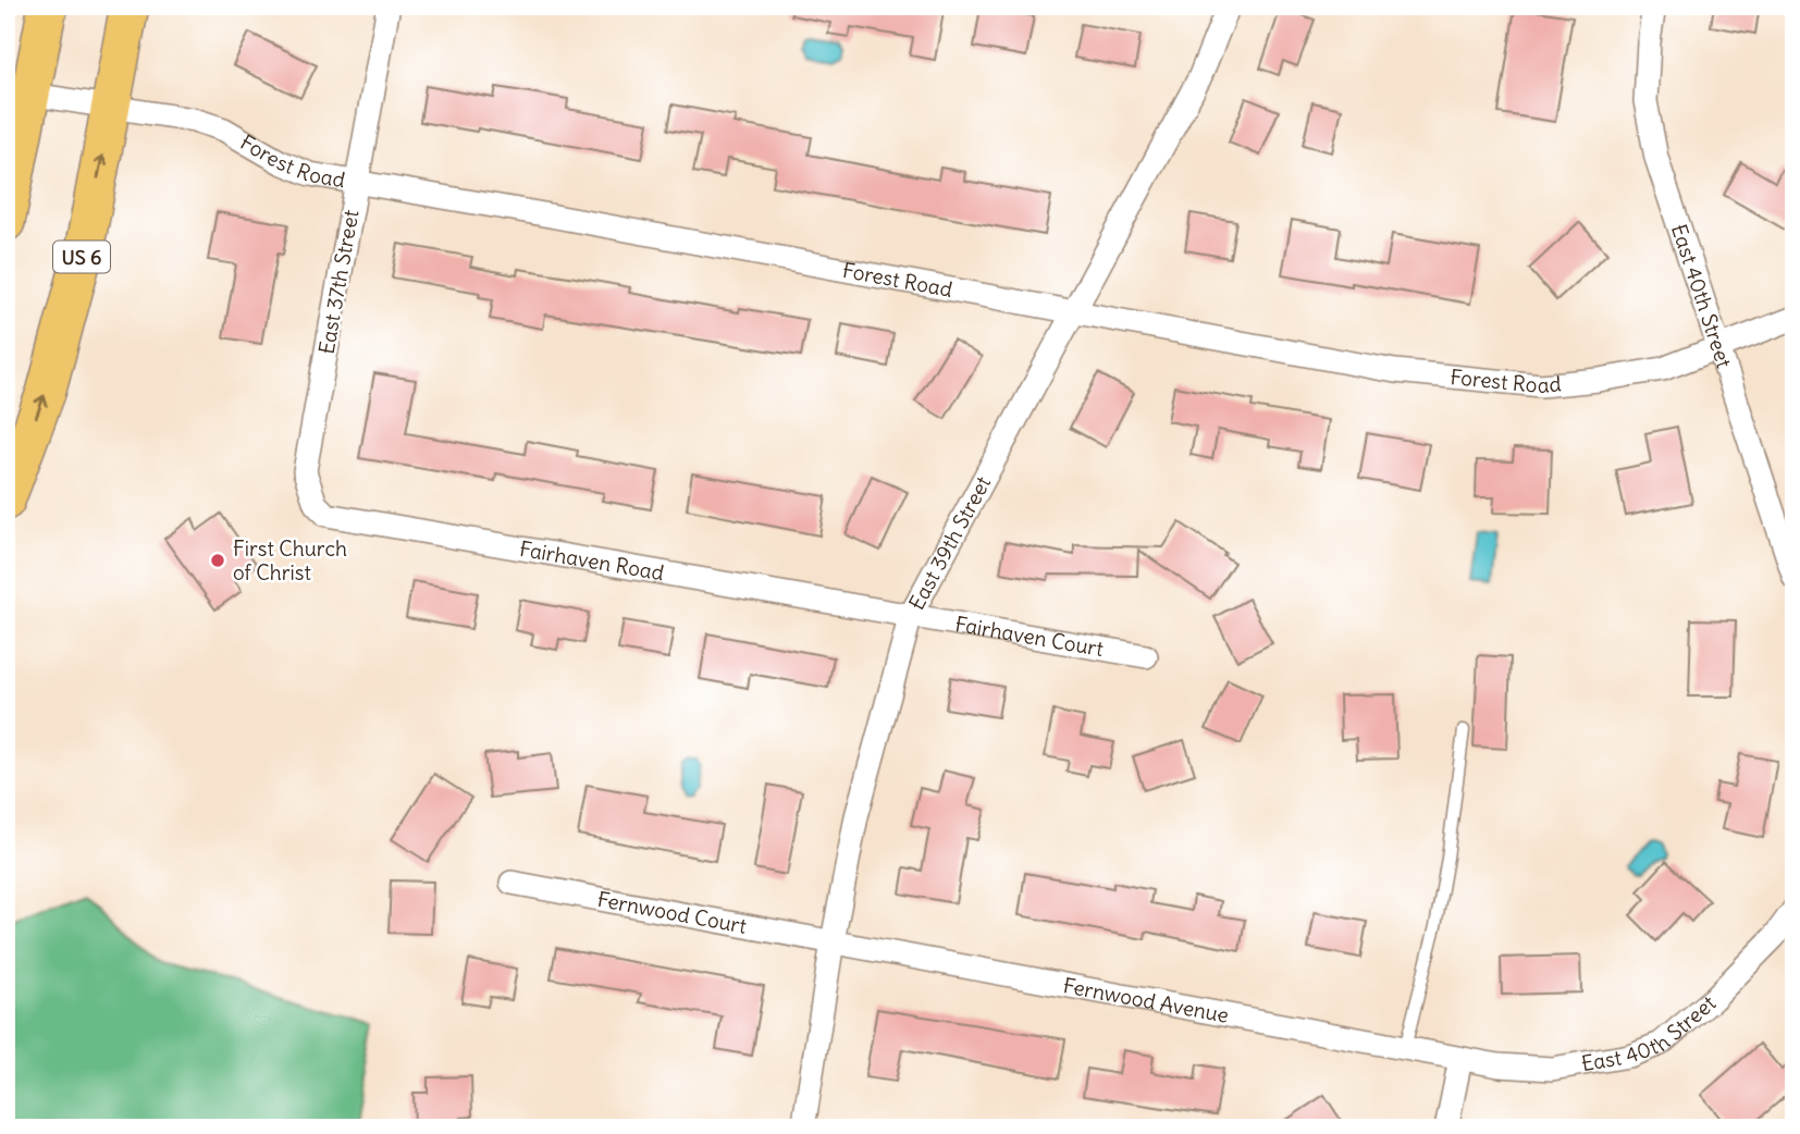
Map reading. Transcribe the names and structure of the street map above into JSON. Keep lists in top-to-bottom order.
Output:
{
  "streets": {
    "main road": ["US 6"],
    "street": [
      "Forest Road",
      "East 37th Street",
      "East 40th Street",
      "East 39th Street",
      "Fairhaven Road",
      "Fairhaven Court",
      "Fernwood Court",
      "Fernwood Avenue"
    ]
  },
  "crossings": [
    ["Forest Road", "US 6"],
    ["Forest Road", "East 37th Street"],
    ["Forest Road", "East 40th Street"],
    ["Forest Road", "East 39th Street"],
    ["East 37th Street", "Fairhaven Road"],
    ["East 40th Street", "Fernwood Avenue"],
    ["East 39th Street", "Fairhaven Road"],
    ["East 39th Street", "Fairhaven Court"],
    ["East 39th Street", "Fernwood Court"],
    ["East 39th Street", "Fernwood Avenue"],
    ["Fairhaven Road", "Fairhaven Court"],
    ["Fernwood Court", "Fernwood Avenue"]
  ],
  "places": ["First Church of Christ"]
}
